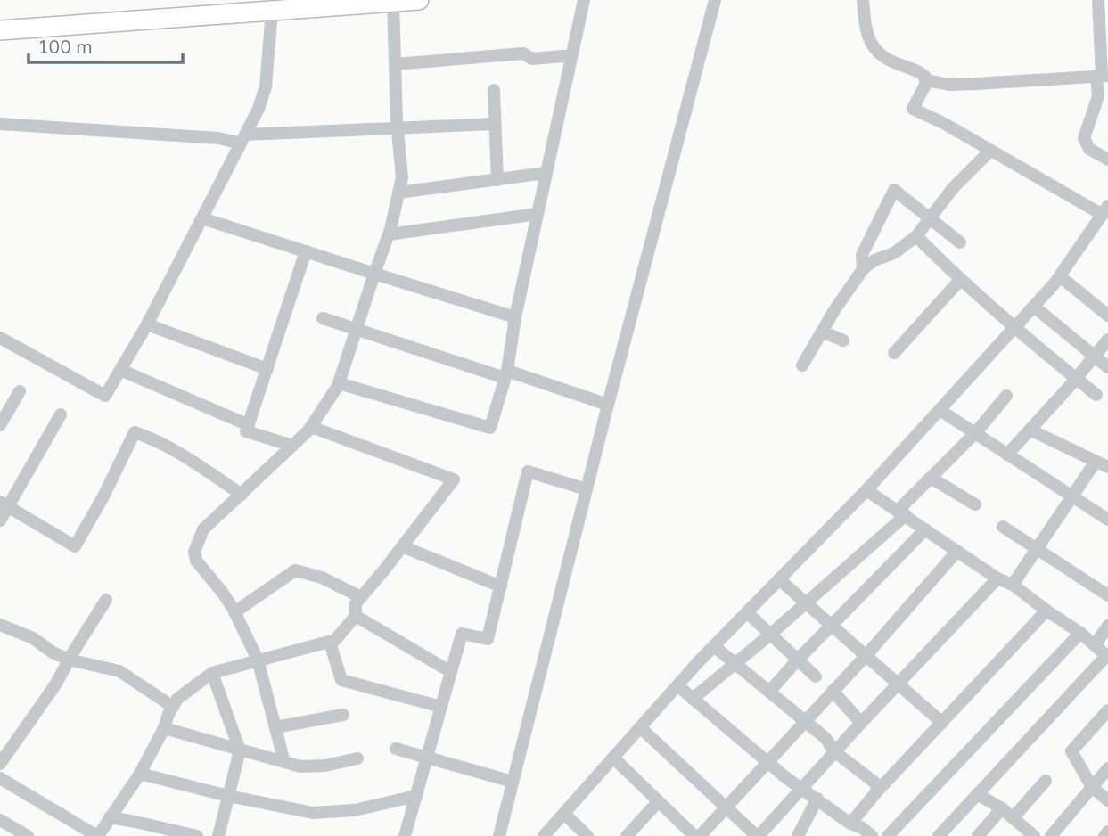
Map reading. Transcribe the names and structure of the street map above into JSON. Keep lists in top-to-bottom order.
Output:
{
  "scale_bar": "100 m"
}
